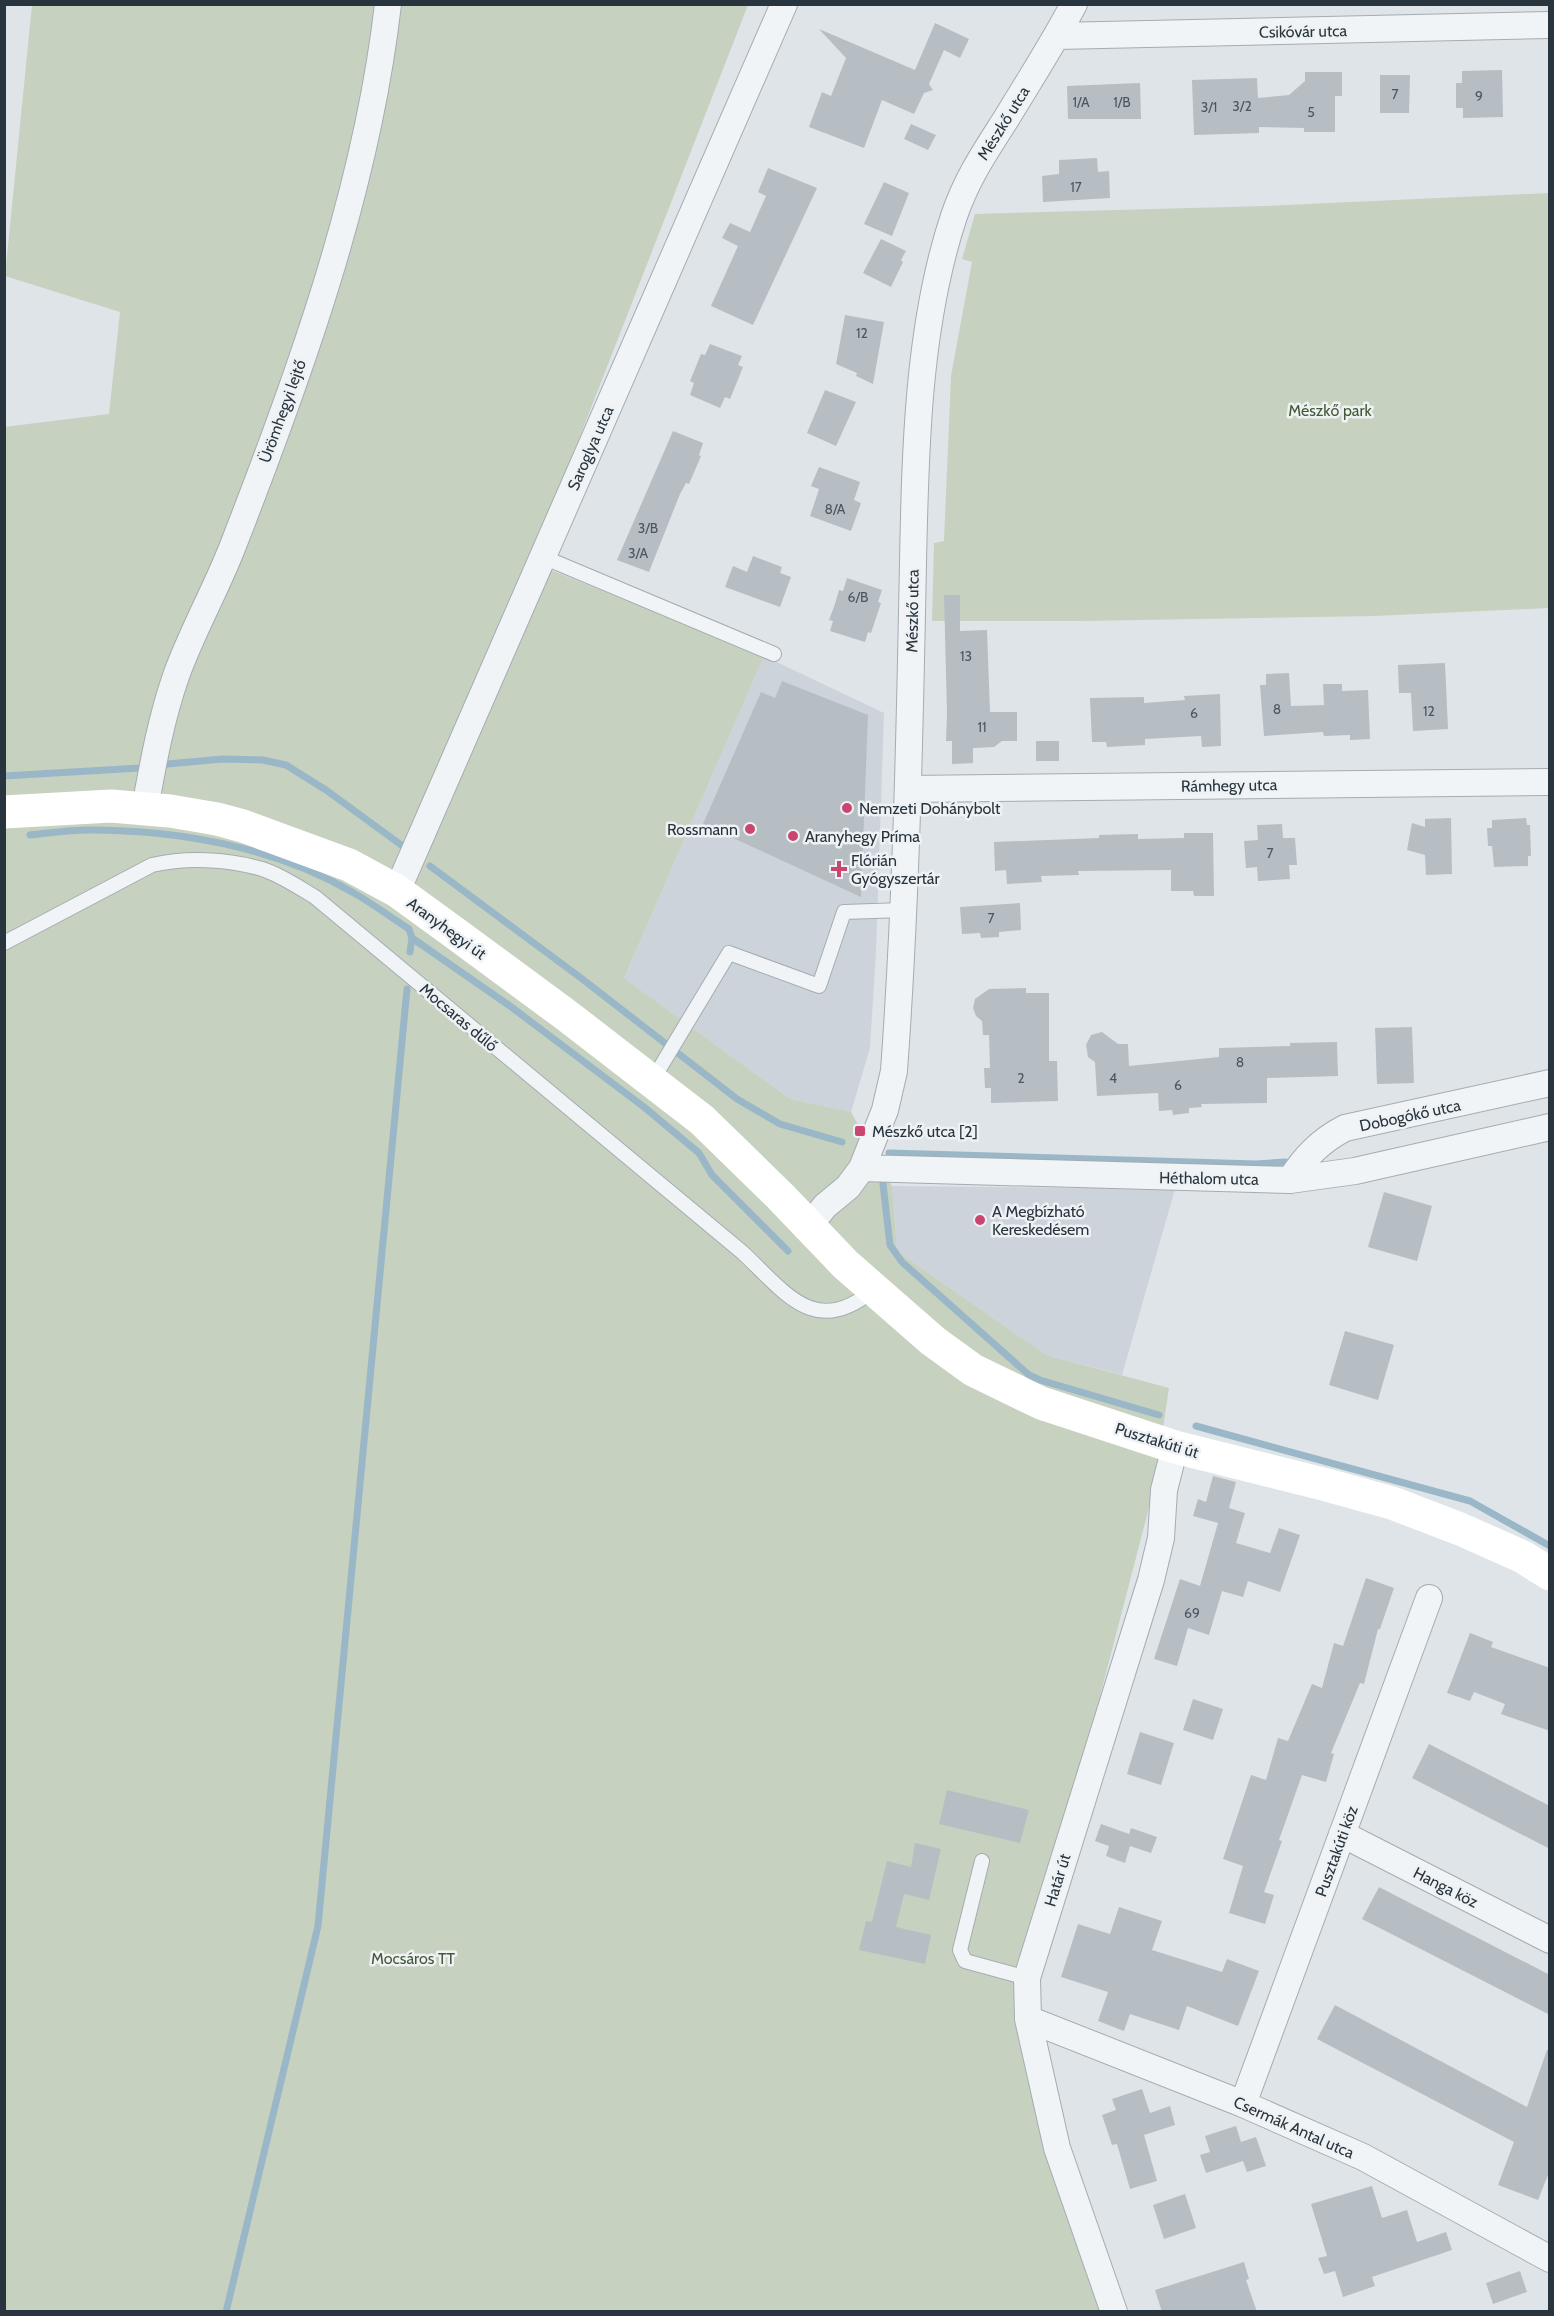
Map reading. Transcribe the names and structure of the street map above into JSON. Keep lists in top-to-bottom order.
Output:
{
  "streets": {
    "street": [
      "Csikóvár utca",
      "Mészkő utca",
      "Ürömhegyi lejtő",
      "Saroglya utca",
      "Rámhegy utca",
      "Aranyhegyi út",
      "Dobogókő utca",
      "Héthalom utca",
      "Pusztakúti út",
      "Pusztakúti köz",
      "Határ út",
      "Hanga köz",
      "Csermák Antal utca"
    ],
    "lane": ["Mocsaras dűlő"]
  },
  "crossings": [
    ["Csikóvár utca", "Mészkő utca"],
    ["Mészkő utca", "Rámhegy utca"],
    ["Mészkő utca", "Aranyhegyi út"],
    ["Mészkő utca", "Héthalom utca"],
    ["Mészkő utca", "Pusztakúti út"],
    ["Ürömhegyi lejtő", "Aranyhegyi út"],
    ["Saroglya utca", "Aranyhegyi út"],
    ["Aranyhegyi út", "Pusztakúti út"],
    ["Mocsaras dűlő", "Pusztakúti út"],
    ["Dobogókő utca", "Héthalom utca"],
    ["Pusztakúti út", "Határ út"],
    ["Pusztakúti köz", "Hanga köz"],
    ["Pusztakúti köz", "Csermák Antal utca"],
    ["Határ út", "Csermák Antal utca"]
  ],
  "parks": ["Mészkő park", "Mocsáros TT"],
  "places": {
    "other": [
      "Nemzeti Dohánybolt",
      "Rossmann",
      "Aranyhegy Príma",
      "A Megbízható Kereskedésem"
    ],
    "health": ["Flórián Gyógyszertár"],
    "transit": ["Mészkő utca [2]"]
  },
  "house_numbers": [
    "7",
    "9",
    "1/A",
    "1/B",
    "3/2",
    "3/1",
    "5",
    "17",
    "12",
    "8/A",
    "3/B",
    "3/A",
    "6/B",
    "13",
    "8",
    "12",
    "6",
    "11",
    "7",
    "7",
    "8",
    "2",
    "4",
    "6",
    "69"
  ]
}
